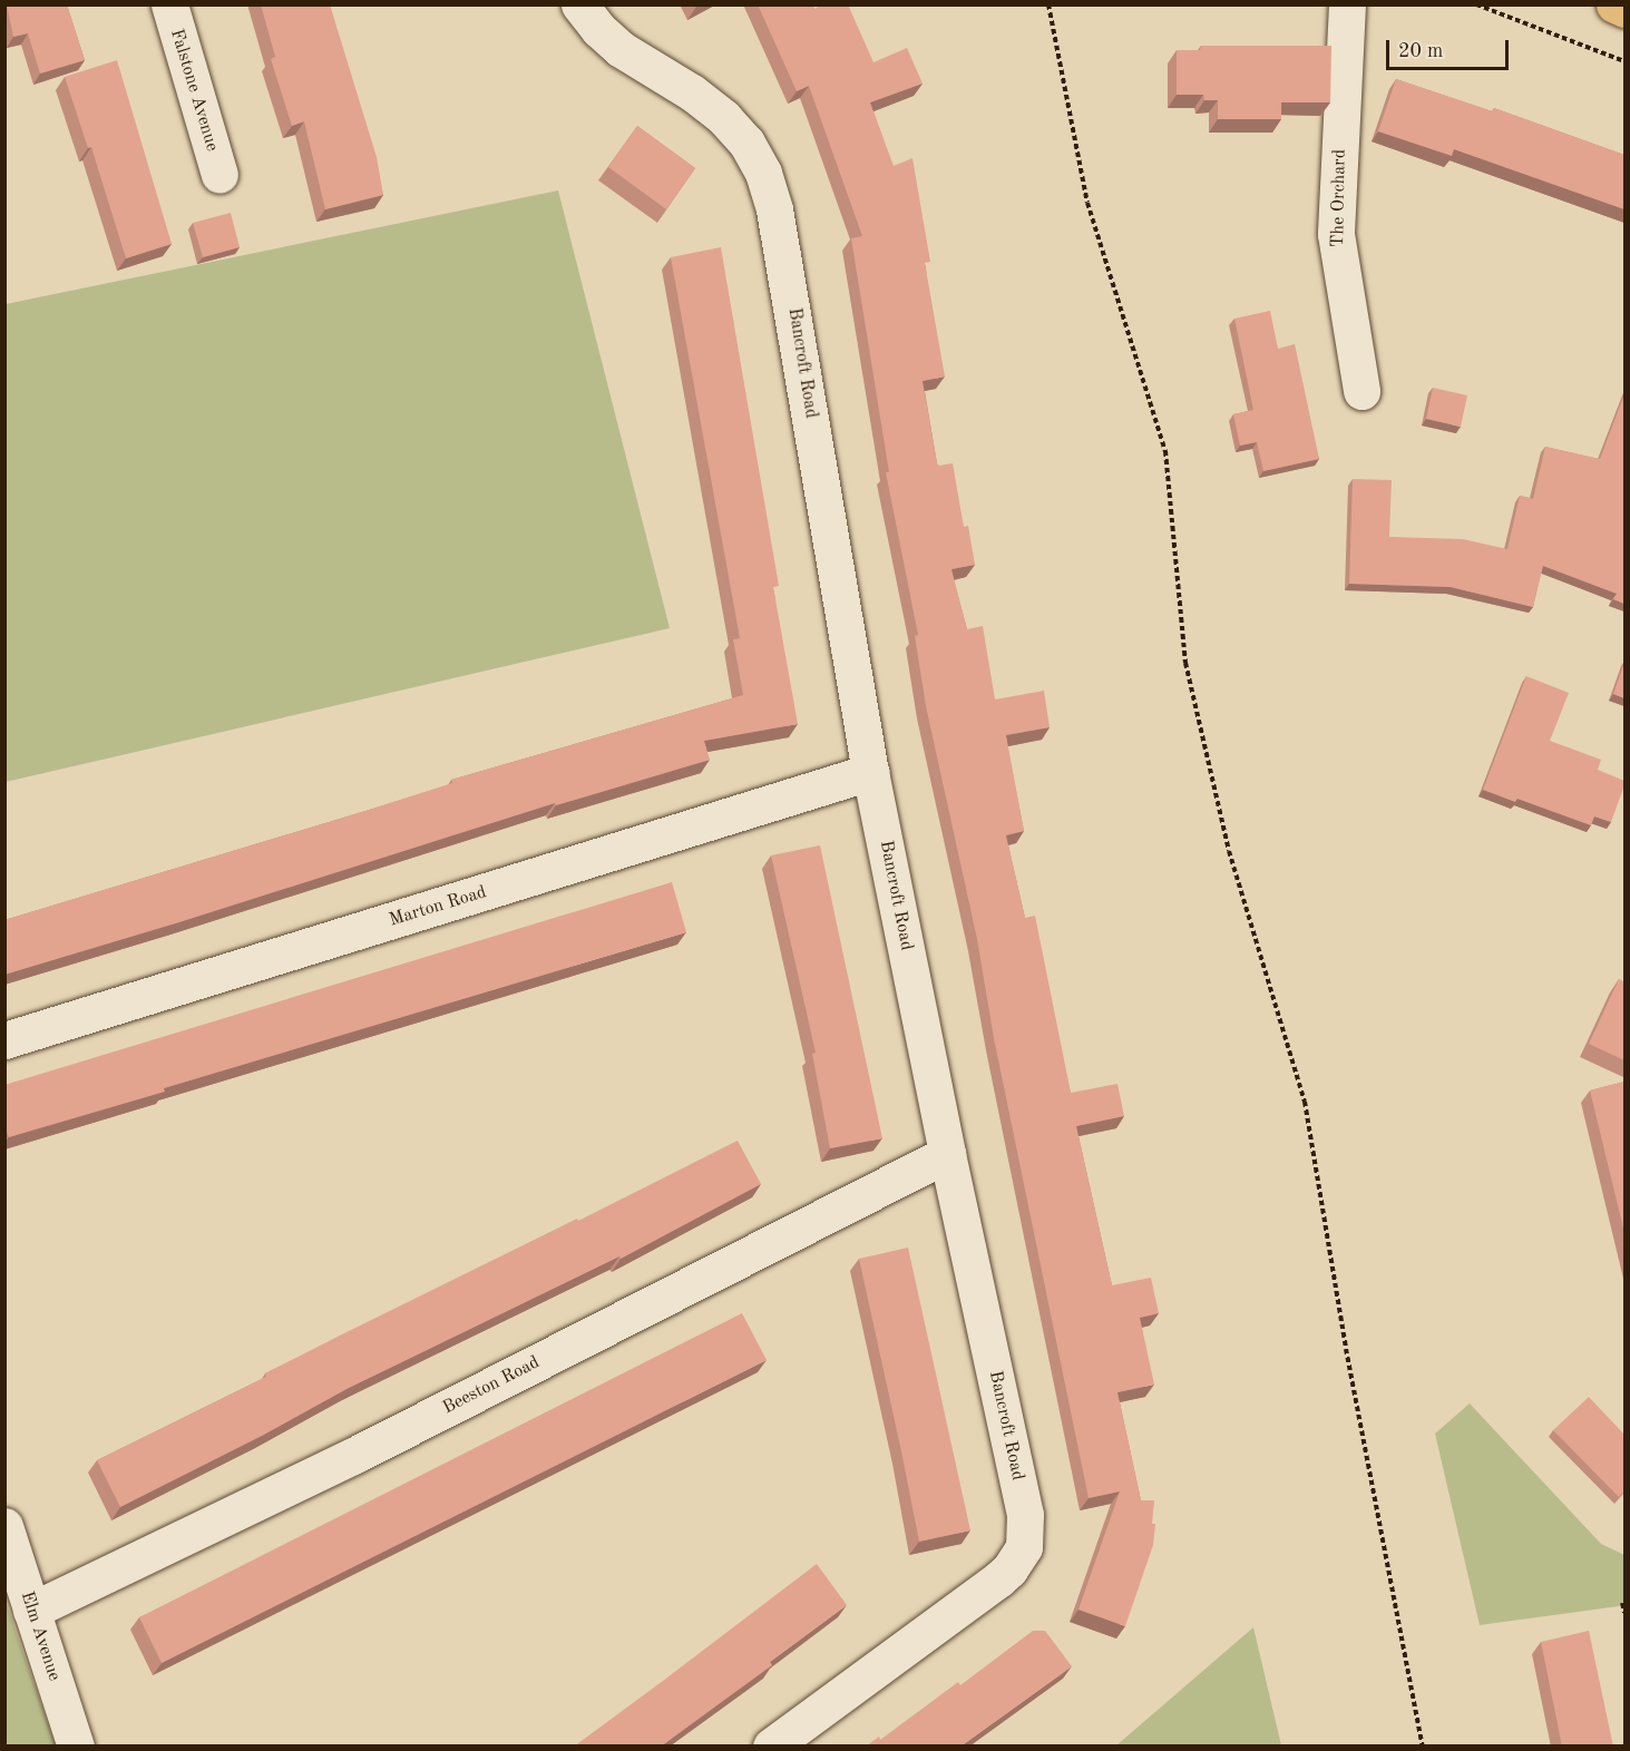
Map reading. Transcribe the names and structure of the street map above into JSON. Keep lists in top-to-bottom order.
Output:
{
  "streets": {
    "street": [
      "Falstone Avenue",
      "The Orchard",
      "Bancroft Road",
      "Marton Road",
      "Beeston Road",
      "Elm Avenue"
    ]
  },
  "crossings": [
    ["Bancroft Road", "Marton Road"],
    ["Bancroft Road", "Beeston Road"],
    ["Beeston Road", "Elm Avenue"]
  ],
  "scale_bar": "20 m"
}
